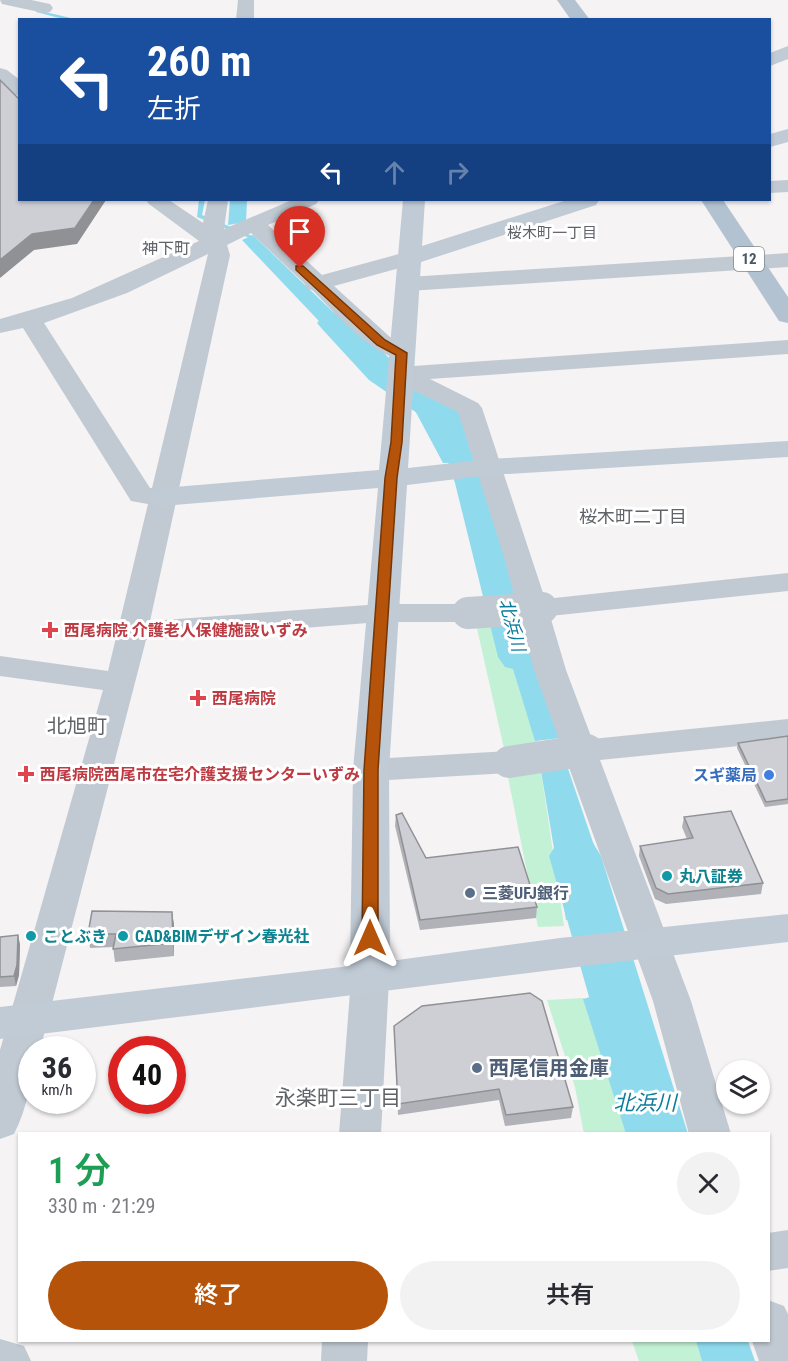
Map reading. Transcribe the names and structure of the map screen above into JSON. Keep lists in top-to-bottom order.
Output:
{
  "streets": {
    "main road": ["12"]
  },
  "districts": [
    "桜木町一丁目",
    "神下町",
    "桜木町二丁目",
    "北旭町",
    "永楽町三丁目"
  ],
  "water": ["北浜川"],
  "places": {
    "health": ["西尾病院 介護老人保健施設いずみ", "西尾病院", "西尾病院西尾市在宅介護支援センターいずみ"],
    "other": [
      "スギ薬局",
      "丸八証券",
      "三菱UFJ銀行",
      "ことぶき",
      "CAD&BIMデザイン春光社",
      "西尾信用金庫"
    ]
  },
  "page": {
    "turn": ["260 m", "左折"],
    "speed": "36 km/h",
    "limit": "40",
    "heading": ["1 分", "330 m · 21:29"],
    "buttons": ["終了", "共有"]
  }
}
